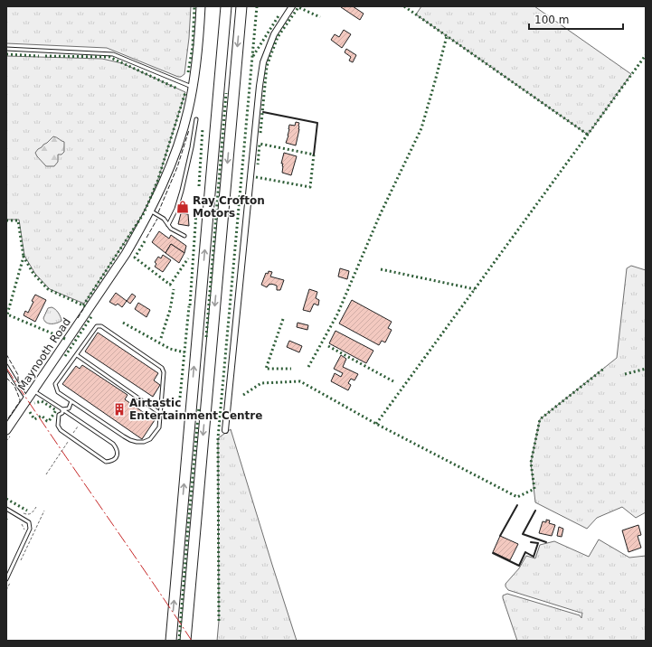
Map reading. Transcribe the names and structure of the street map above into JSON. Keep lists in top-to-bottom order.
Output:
{
  "streets": {
    "main road": ["Maynooth Road"]
  },
  "places": {
    "shop": ["Ray Crofton Motors"],
    "building": ["Airtastic Entertainment Centre"]
  },
  "scale_bar": "100 m"
}
